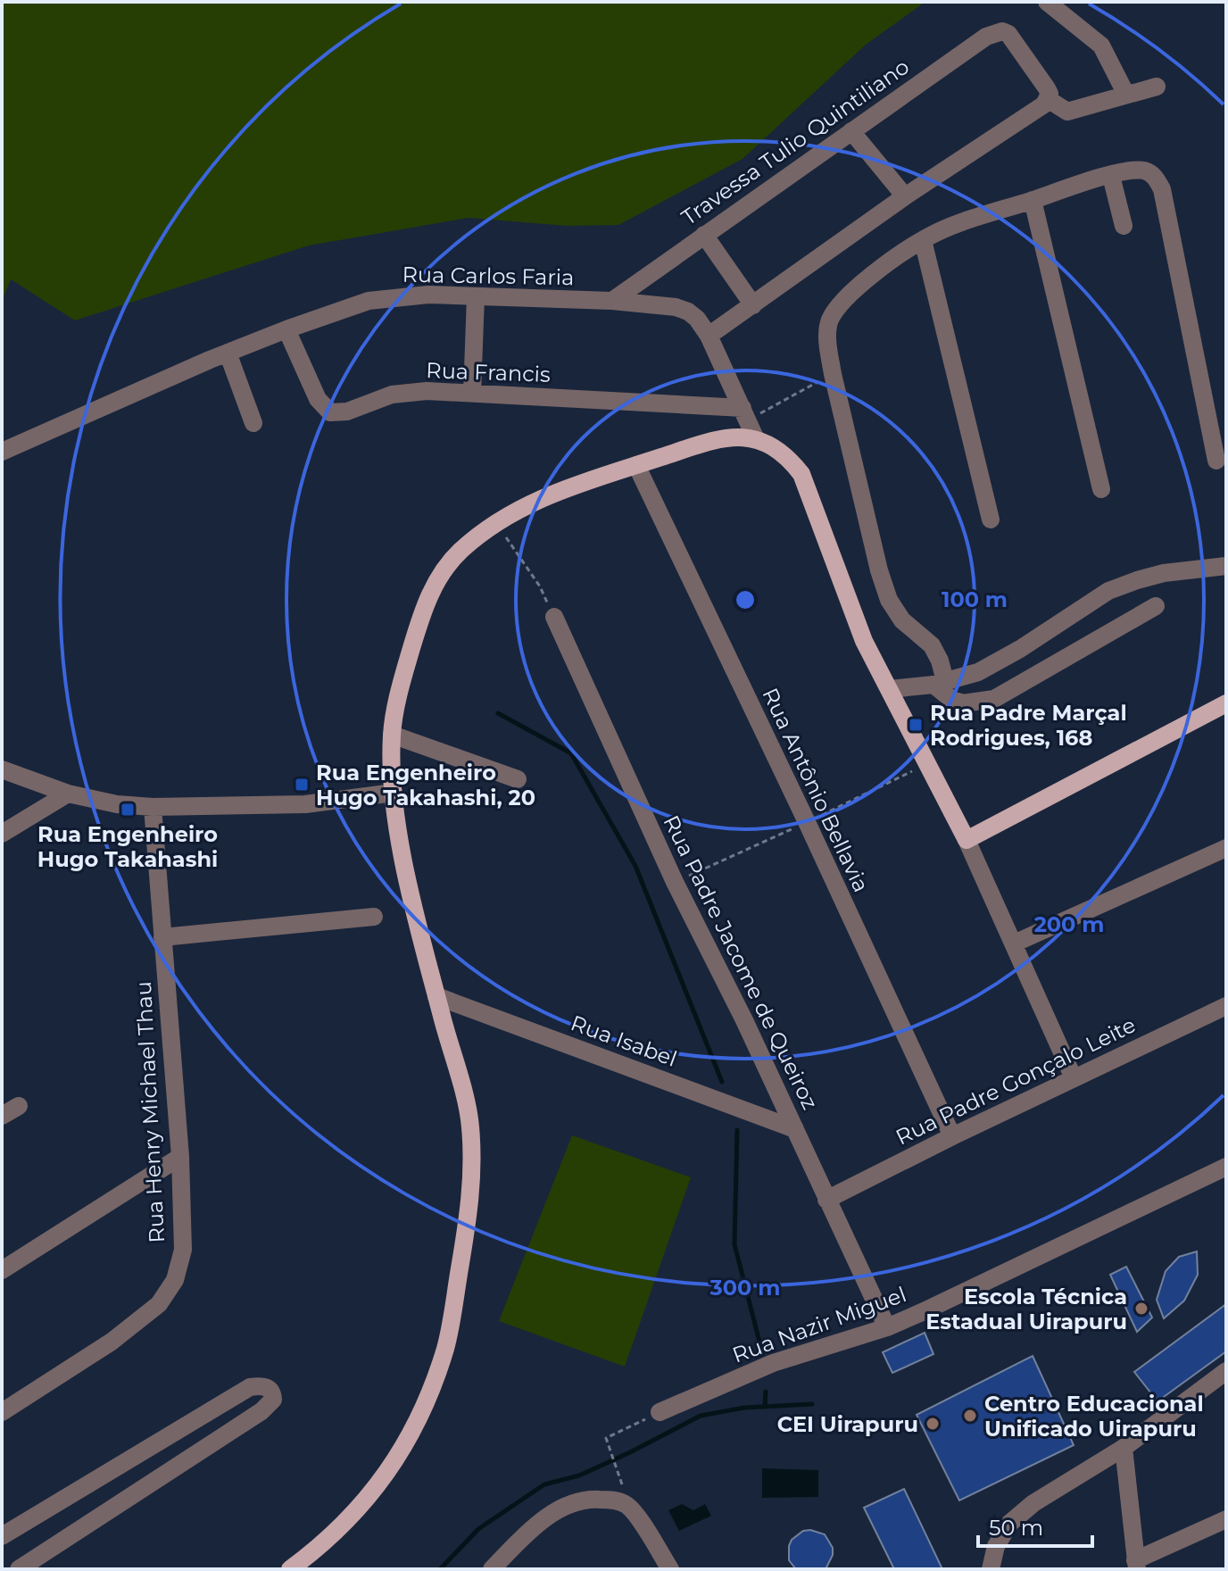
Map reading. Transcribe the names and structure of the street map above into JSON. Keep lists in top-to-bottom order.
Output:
{
  "streets": {
    "street": [
      "Travessa Tulio Quintiliano",
      "Rua Carlos Faria",
      "Rua Francis",
      "Rua Antônio Bellavia",
      "Rua Padre Jacome de Queiroz",
      "Rua Isabel",
      "Rua Padre Gonçalo Leite",
      "Rua Henry Michael Thau",
      "Rua Nazir Miguel"
    ]
  },
  "crossings": [
    ["Travessa Tulio Quintiliano", "Rua Carlos Faria"],
    ["Rua Carlos Faria", "Rua Francis"],
    ["Rua Antônio Bellavia", "Rua Padre Gonçalo Leite"],
    ["Rua Padre Jacome de Queiroz", "Rua Isabel"],
    ["Rua Padre Jacome de Queiroz", "Rua Padre Gonçalo Leite"],
    ["Rua Padre Jacome de Queiroz", "Rua Nazir Miguel"]
  ],
  "places": {
    "transit": ["Rua Padre Marçal Rodrigues, 168", "Rua Engenheiro Hugo Takahashi, 20", "Rua Engenheiro Hugo Takahashi"],
    "other": ["Escola Técnica Estadual Uirapuru", "Centro Educacional Unificado Uirapuru", "CEI Uirapuru"]
  },
  "scale_bar": "50 m",
  "rings": ["100 m", "200 m", "300 m"]
}
